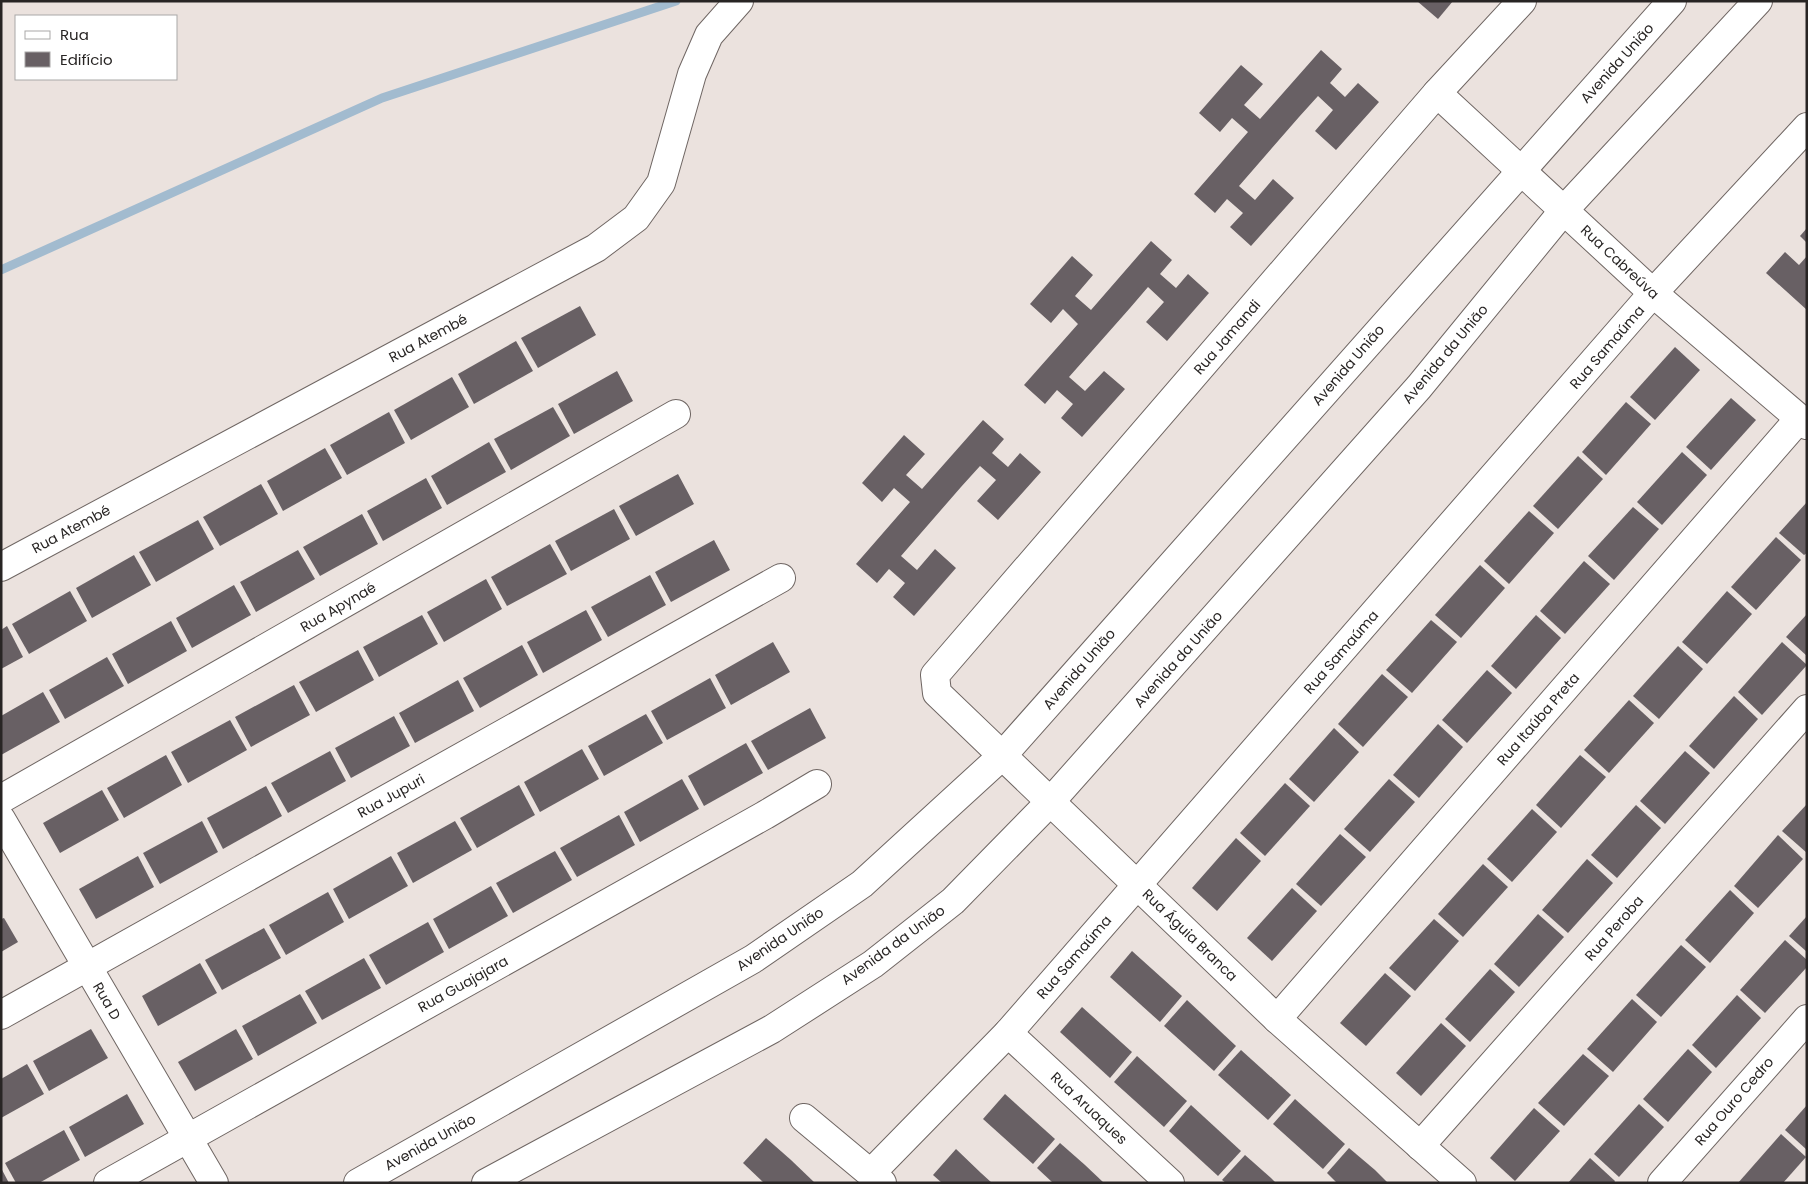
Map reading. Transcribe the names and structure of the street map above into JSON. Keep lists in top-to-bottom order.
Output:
{
  "streets": {
    "street": [
      "Avenida União",
      "Rua Cabreúva",
      "Rua Jamandi",
      "Rua Atembé",
      "Rua Samaúma",
      "Avenida da União",
      "Rua Apynaé",
      "Rua Itaúba Preta",
      "Rua Jupuri",
      "Rua Peroba",
      "Rua Águia Branca",
      "Rua Guajajara",
      "Rua D",
      "Rua Ouro Cedro",
      "Rua Aruaques"
    ]
  },
  "crossings": [
    ["Avenida União", "Rua Cabreúva"],
    ["Avenida União", "Rua Águia Branca"],
    ["Rua Cabreúva", "Rua Jamandi"],
    ["Rua Cabreúva", "Rua Samaúma"],
    ["Rua Cabreúva", "Avenida da União"],
    ["Rua Cabreúva", "Rua Itaúba Preta"],
    ["Rua Jamandi", "Rua Águia Branca"],
    ["Rua Samaúma", "Rua Águia Branca"],
    ["Rua Samaúma", "Rua Aruaques"],
    ["Avenida da União", "Rua Águia Branca"],
    ["Rua Itaúba Preta", "Rua Águia Branca"],
    ["Rua Jupuri", "Rua D"],
    ["Rua Peroba", "Rua Águia Branca"],
    ["Rua Guajajara", "Rua D"]
  ],
  "legend": ["Rua", "Edifício"]
}
